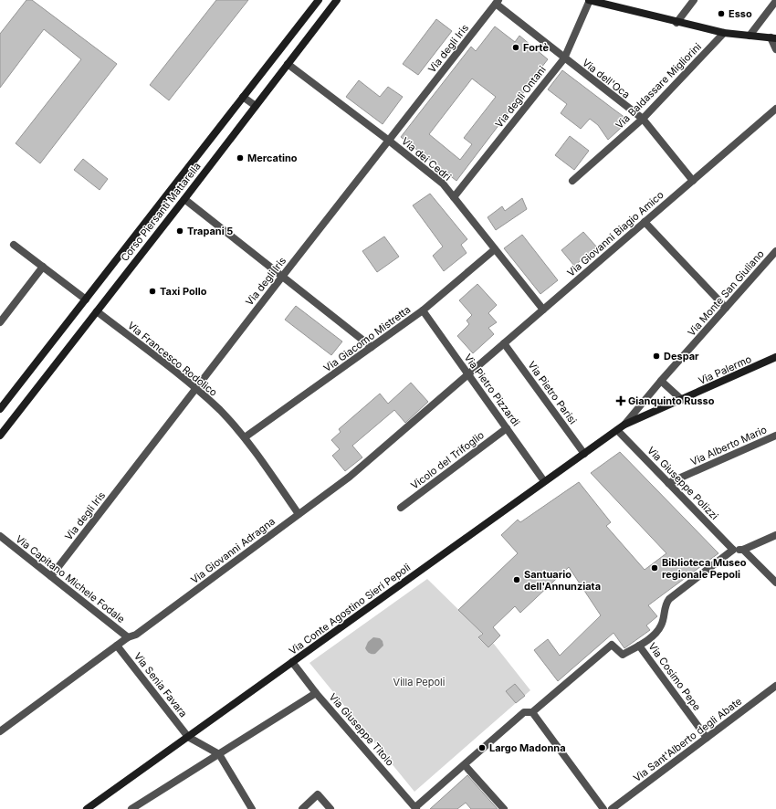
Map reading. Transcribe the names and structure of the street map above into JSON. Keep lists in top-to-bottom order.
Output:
{
  "streets": {
    "main road": ["Corso Piersanti Mattarella", "Via Palermo", "Via Conte Agostino Sieri Pepoli"],
    "street": [
      "Via degli Iris",
      "Via dell'Oca",
      "Via Baldassare Migliorini",
      "Via degli Ontani",
      "Via dei Cedri",
      "Via Giovanni Biagio Amico",
      "Via Monte San Giuliano",
      "Via Giacomo Mistretta",
      "Via Francesco Rodolico",
      "Via Pietro Pizzardi",
      "Via Pietro Parisi",
      "Via Alberto Mario",
      "Vicolo del Trifoglio",
      "Via Giuseppe Polizzi",
      "Via Giovanni Adragna",
      "Via Capitano Michele Fodale",
      "Via Cosimo Pepe",
      "Via Senia Favara",
      "Via Giuseppe Titolo",
      "Via Sant'Alberto degli Abate"
    ]
  },
  "crossings": [
    ["Via degli Iris", "Via dell'Oca"],
    ["Via degli Iris", "Via dei Cedri"],
    ["Via degli Iris", "Via Francesco Rodolico"],
    ["Via degli Iris", "Via Capitano Michele Fodale"],
    ["Via dell'Oca", "Via Baldassare Migliorini"],
    ["Via dell'Oca", "Via degli Ontani"],
    ["Via dell'Oca", "Via Giovanni Biagio Amico"],
    ["Via degli Ontani", "Via dei Cedri"],
    ["Via dei Cedri", "Corso Piersanti Mattarella"],
    ["Via dei Cedri", "Via Giovanni Biagio Amico"],
    ["Via dei Cedri", "Via Giacomo Mistretta"],
    ["Corso Piersanti Mattarella", "Via Francesco Rodolico"],
    ["Via Giovanni Biagio Amico", "Via Pietro Pizzardi"],
    ["Via Giovanni Biagio Amico", "Via Pietro Parisi"],
    ["Via Giovanni Biagio Amico", "Via Giovanni Adragna"],
    ["Via Monte San Giuliano", "Via Conte Agostino Sieri Pepoli"],
    ["Via Giacomo Mistretta", "Via Francesco Rodolico"],
    ["Via Giacomo Mistretta", "Via Pietro Pizzardi"],
    ["Via Francesco Rodolico", "Via Giovanni Adragna"],
    ["Via Palermo", "Via Conte Agostino Sieri Pepoli"],
    ["Via Pietro Pizzardi", "Vicolo del Trifoglio"],
    ["Via Pietro Pizzardi", "Via Giovanni Adragna"],
    ["Via Pietro Pizzardi", "Via Conte Agostino Sieri Pepoli"],
    ["Via Pietro Parisi", "Via Conte Agostino Sieri Pepoli"],
    ["Via Alberto Mario", "Via Giuseppe Polizzi"],
    ["Via Giuseppe Polizzi", "Via Conte Agostino Sieri Pepoli"],
    ["Via Giovanni Adragna", "Via Capitano Michele Fodale"],
    ["Via Giovanni Adragna", "Via Senia Favara"],
    ["Via Conte Agostino Sieri Pepoli", "Via Senia Favara"],
    ["Via Conte Agostino Sieri Pepoli", "Via Giuseppe Titolo"],
    ["Via Cosimo Pepe", "Via Sant'Alberto degli Abate"]
  ],
  "parks": ["Villa Pepoli"],
  "places": {
    "other": [
      "Esso",
      "Fortè",
      "Mercatino",
      "Trapani 5",
      "Taxi Pollo",
      "Despar",
      "Biblioteca Museo regionale Pepoli",
      "Santuario dell'Annunziata",
      "Largo Madonna"
    ],
    "health": ["Gianquinto Russo"]
  }
}
